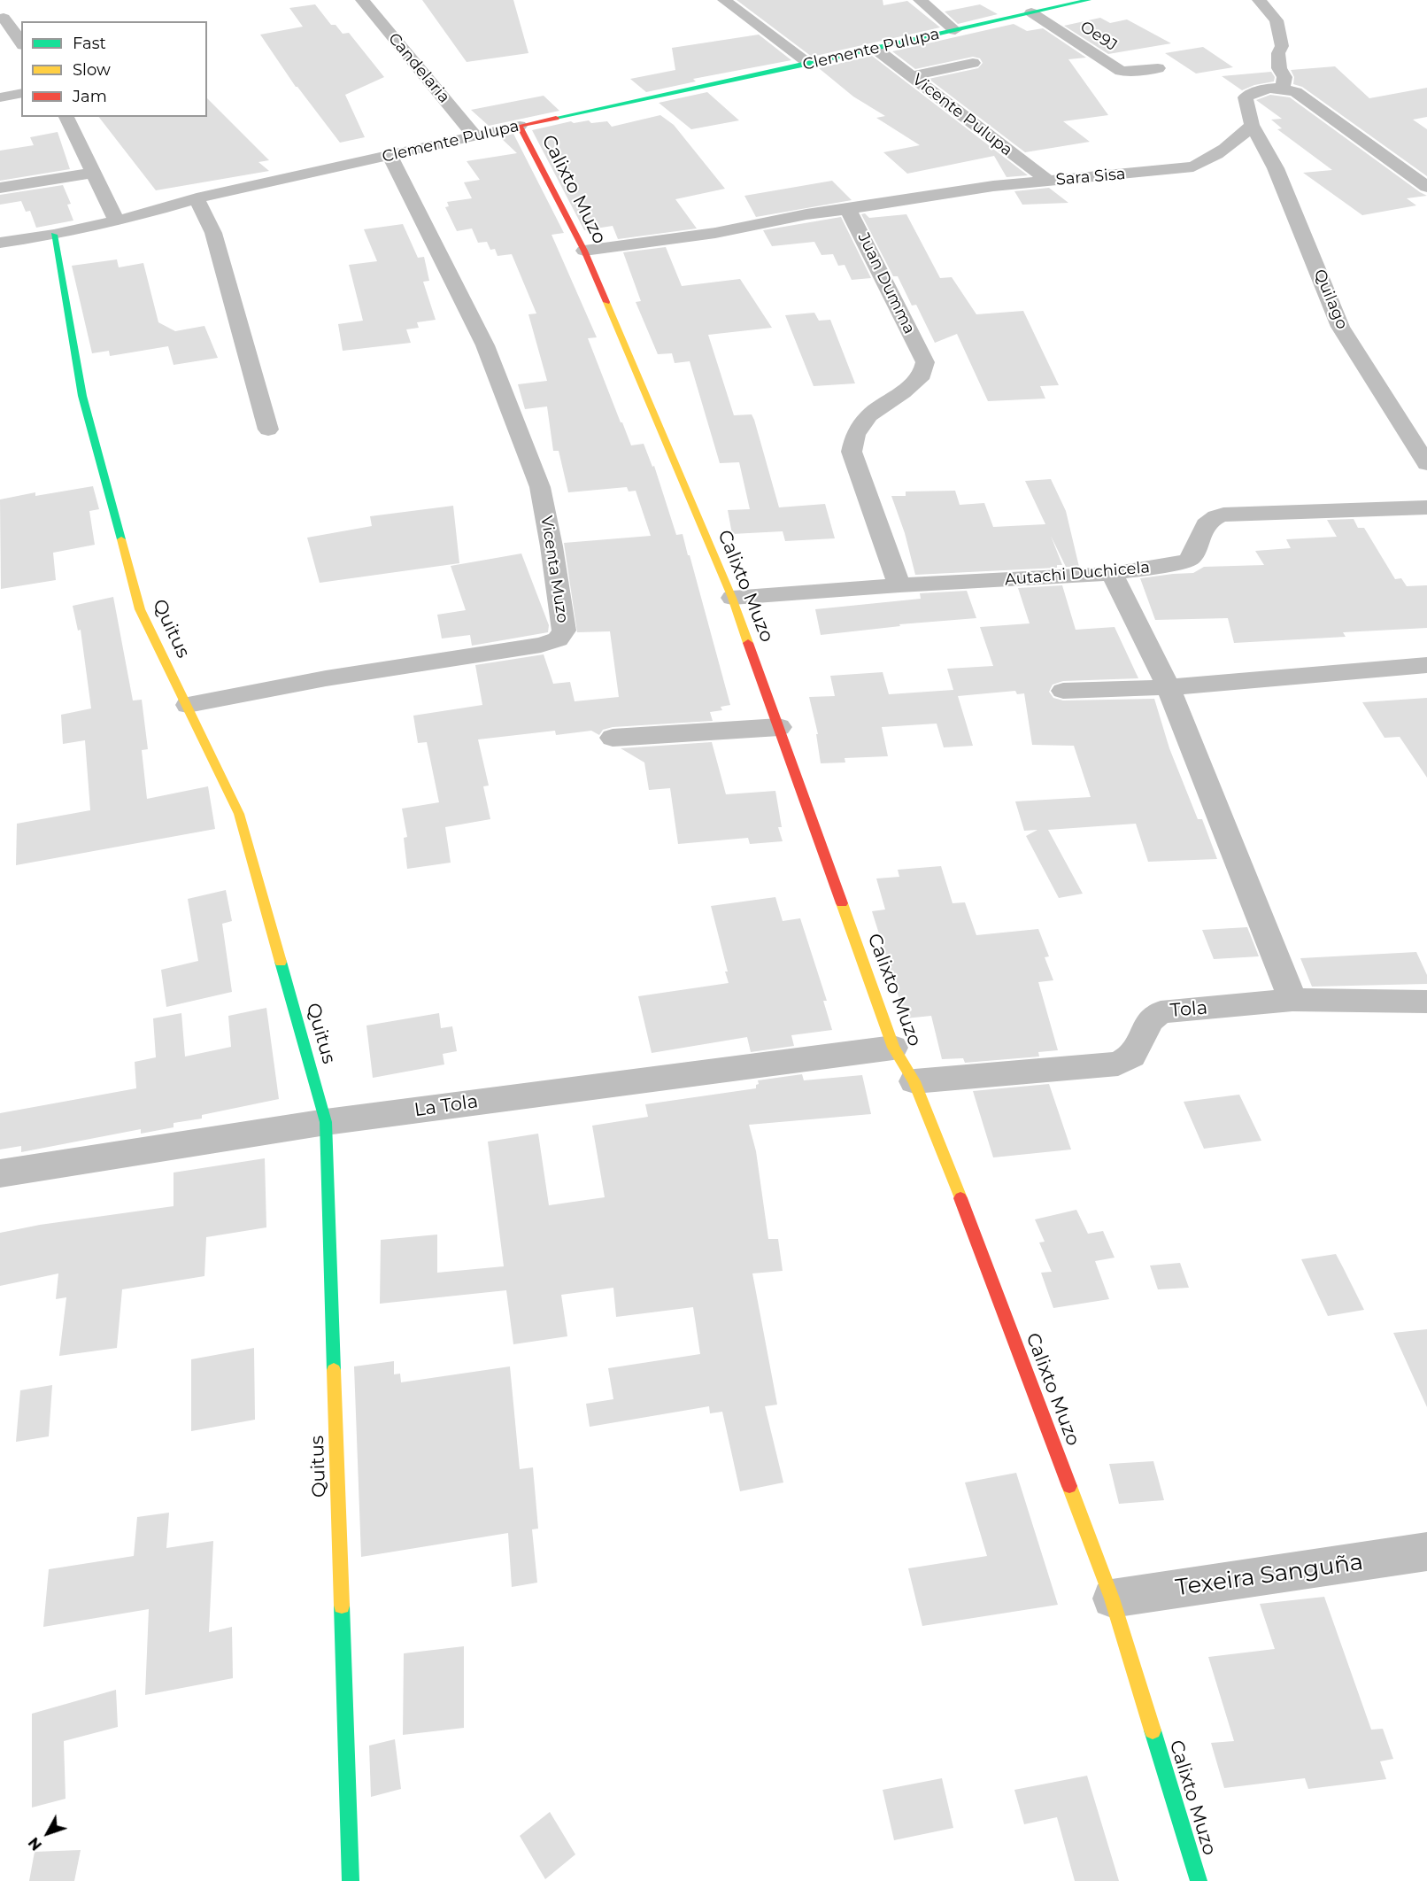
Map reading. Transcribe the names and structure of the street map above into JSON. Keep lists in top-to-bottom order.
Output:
{
  "streets": {
    "street": [
      "Oe9J",
      "Clemente Pulupa",
      "Candelaria",
      "Vicente Pulupa",
      "Sara Sisa",
      "Calixto Muzo",
      "Juan Dumma",
      "Quilago",
      "Vicenta Muzo",
      "Autachi Duchicela",
      "Quitus",
      "Tola",
      "La Tola",
      "Texeira Sanguña"
    ]
  },
  "crossings": [
    ["Oe9J", "Clemente Pulupa"],
    ["Clemente Pulupa", "Candelaria"],
    ["Clemente Pulupa", "Vicente Pulupa"],
    ["Clemente Pulupa", "Calixto Muzo"],
    ["Clemente Pulupa", "Vicenta Muzo"],
    ["Clemente Pulupa", "Quitus"],
    ["Vicente Pulupa", "Sara Sisa"],
    ["Sara Sisa", "Juan Dumma"],
    ["Sara Sisa", "Quilago"],
    ["Calixto Muzo", "Autachi Duchicela"],
    ["Calixto Muzo", "Tola"],
    ["Calixto Muzo", "La Tola"],
    ["Calixto Muzo", "Texeira Sanguña"],
    ["Juan Dumma", "Autachi Duchicela"],
    ["Vicenta Muzo", "Quitus"],
    ["Quitus", "La Tola"]
  ],
  "legend": ["Fast", "Slow", "Jam"],
  "north": "bottom left"
}
